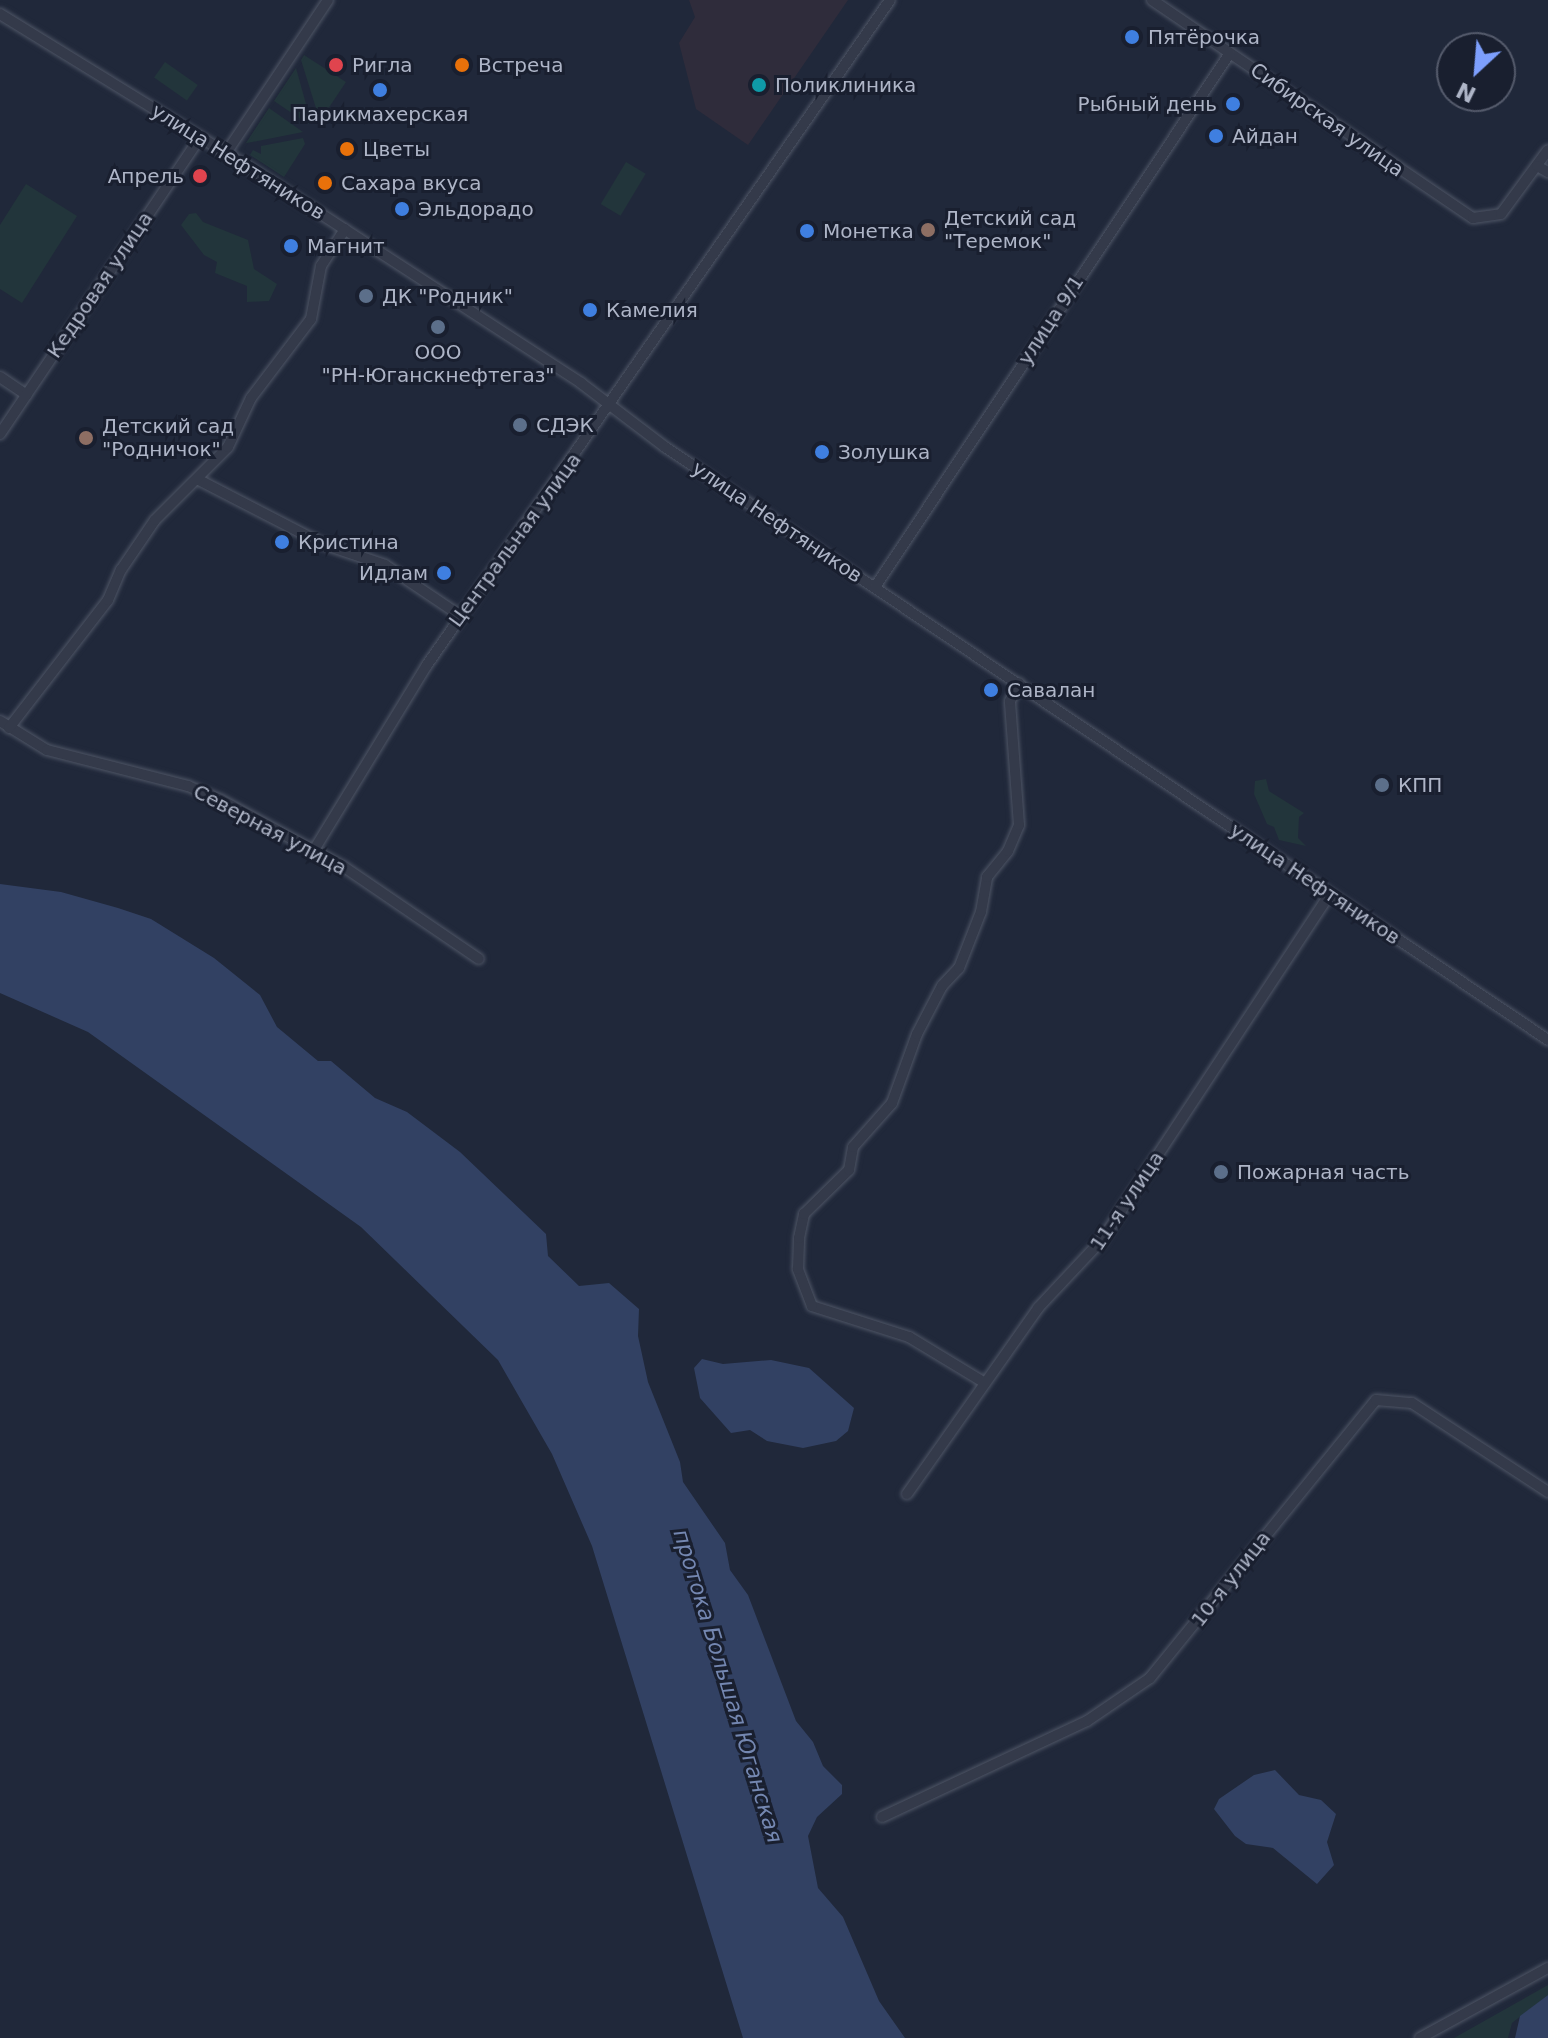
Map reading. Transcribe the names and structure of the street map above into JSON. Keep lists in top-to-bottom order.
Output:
{
  "streets": {
    "street": [
      "Сибирская улица",
      "улица Нефтяников",
      "Кедровая улица",
      "улица 9/1",
      "Центральная улица",
      "Северная улица",
      "11-я улица",
      "10-я улица"
    ]
  },
  "crossings": [
    ["Сибирская улица", "улица 9/1"],
    ["улица Нефтяников", "Кедровая улица"],
    ["улица Нефтяников", "улица 9/1"],
    ["улица Нефтяников", "Центральная улица"],
    ["улица Нефтяников", "11-я улица"],
    ["Центральная улица", "Северная улица"]
  ],
  "water": ["протока Большая Юганская"],
  "places": [
    "Пятёрочка",
    "Ригла",
    "Встреча",
    "Поликлиника",
    "Парикмахерская",
    "Рыбный день",
    "Айдан",
    "Цветы",
    "Апрель",
    "Сахара вкуса",
    "Эльдорадо",
    "Детский сад \"Теремок\"",
    "Монетка",
    "Магнит",
    "ДК \"Родник\"",
    "Камелия",
    "ООО \"РН-Юганскнефтегаз\"",
    "СДЭК",
    "Детский сад \"Родничок\"",
    "Золушка",
    "Кристина",
    "Идлам",
    "Савалан",
    "КПП",
    "Пожарная часть"
  ],
  "north": "bottom left"
}
